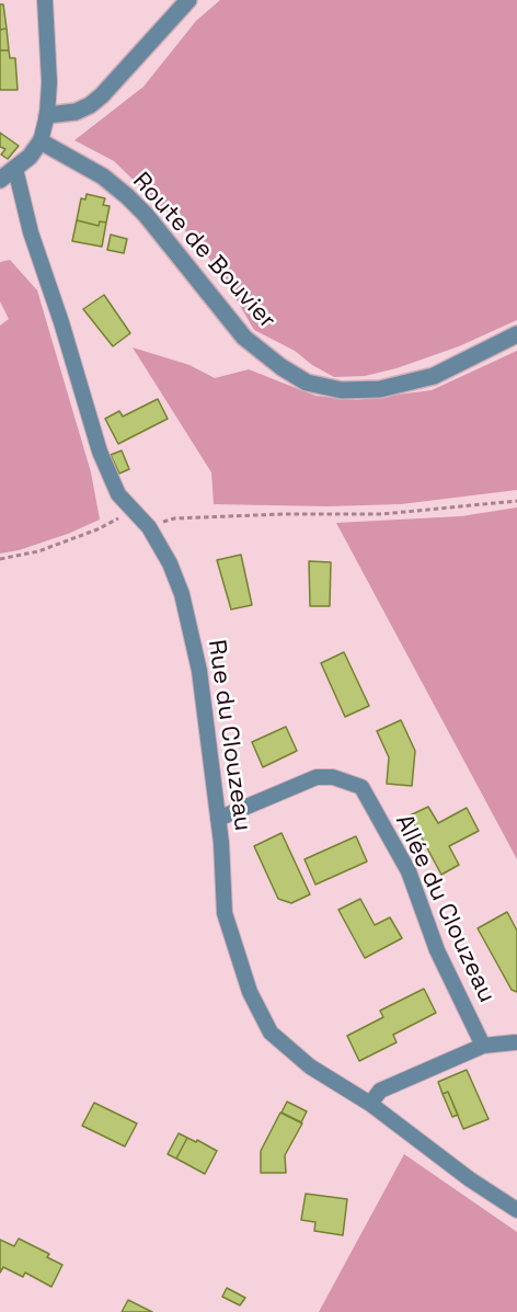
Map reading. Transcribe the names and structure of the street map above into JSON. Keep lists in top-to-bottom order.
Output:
{
  "streets": {
    "street": ["Route de Bouvier", "Rue du Clouzeau", "Allée du Clouzeau"]
  },
  "crossings": [
    ["Rue du Clouzeau", "Allée du Clouzeau"]
  ]
}
